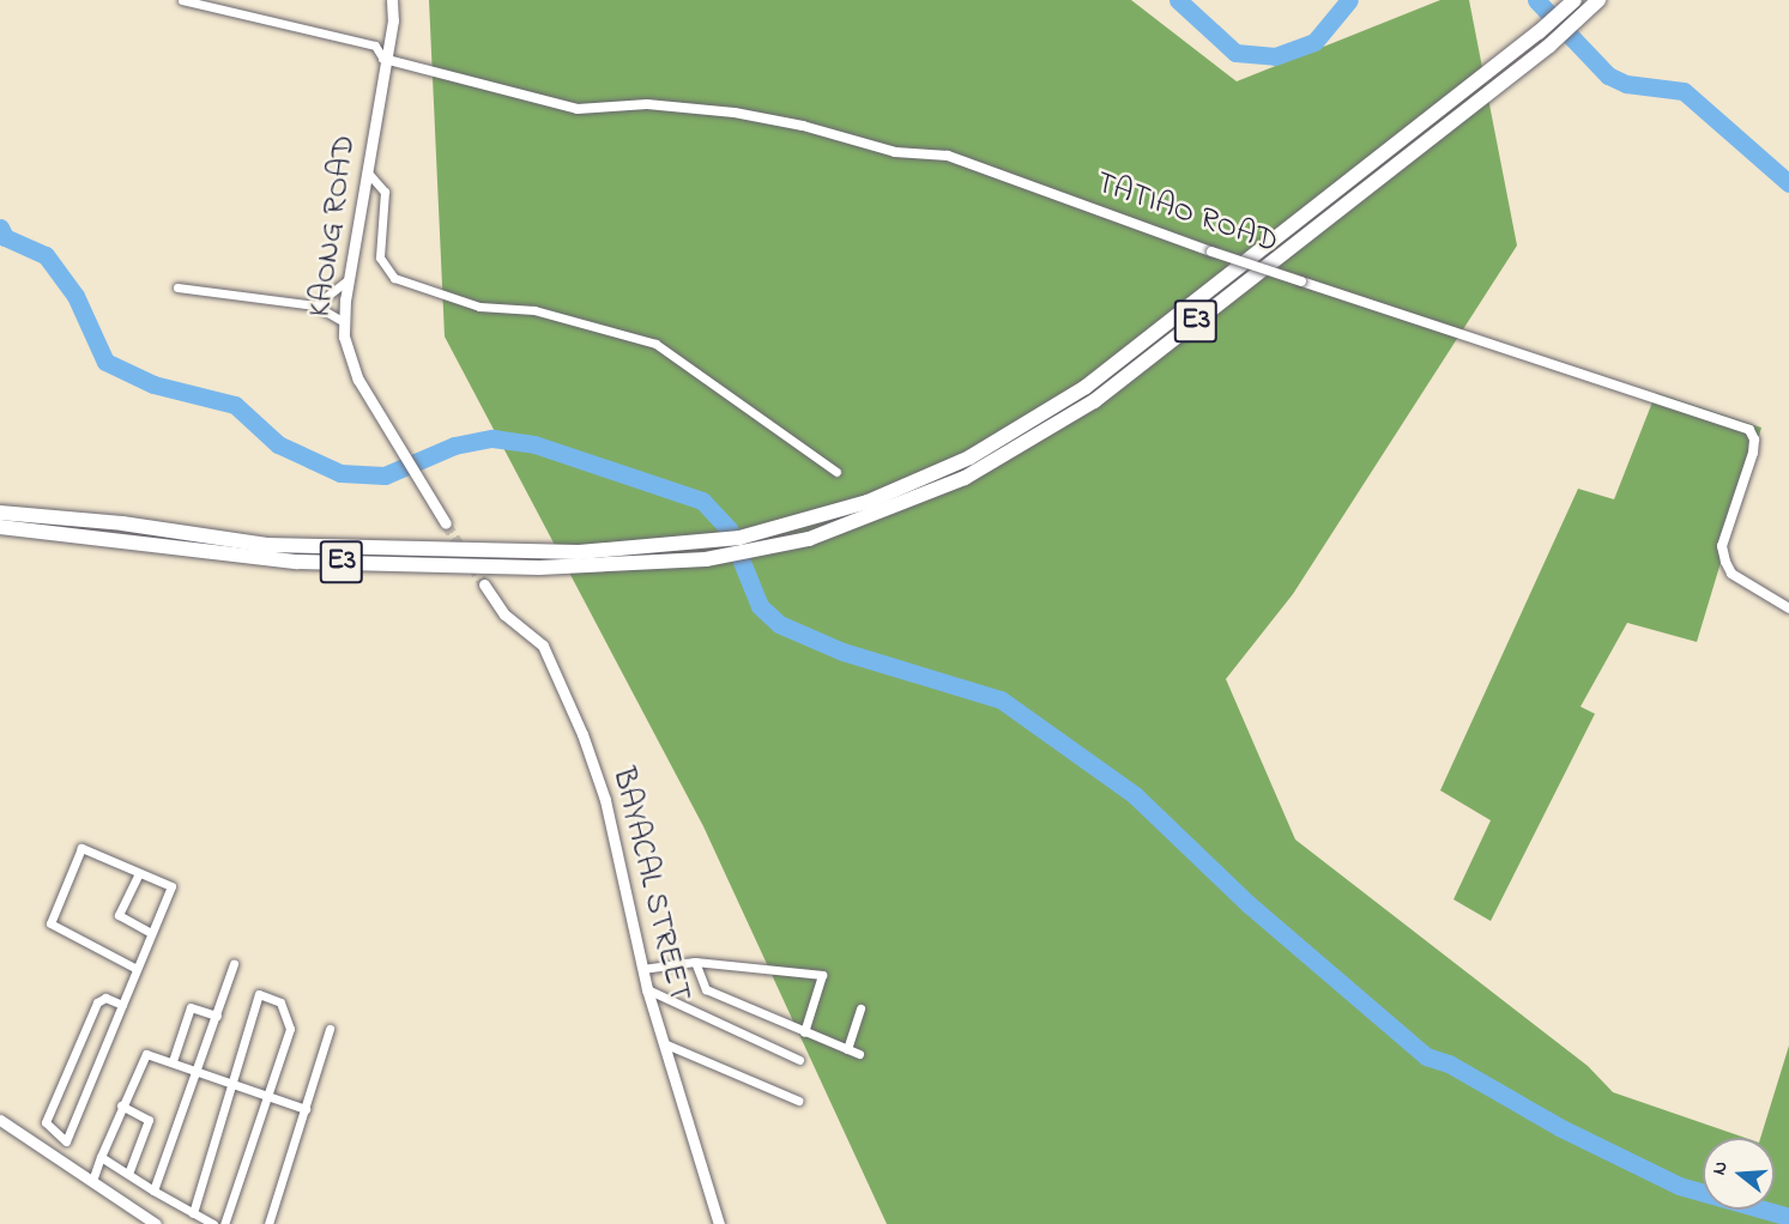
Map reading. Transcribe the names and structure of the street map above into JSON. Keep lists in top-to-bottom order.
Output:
{
  "streets": {
    "highway": ["E3"],
    "main road": ["KAONG ROAD", "BAYACAL STREET"],
    "street": ["TATIAO ROAD"]
  },
  "crossings": [
    ["TATIAO ROAD", "KAONG ROAD"]
  ],
  "north": "left"
}
